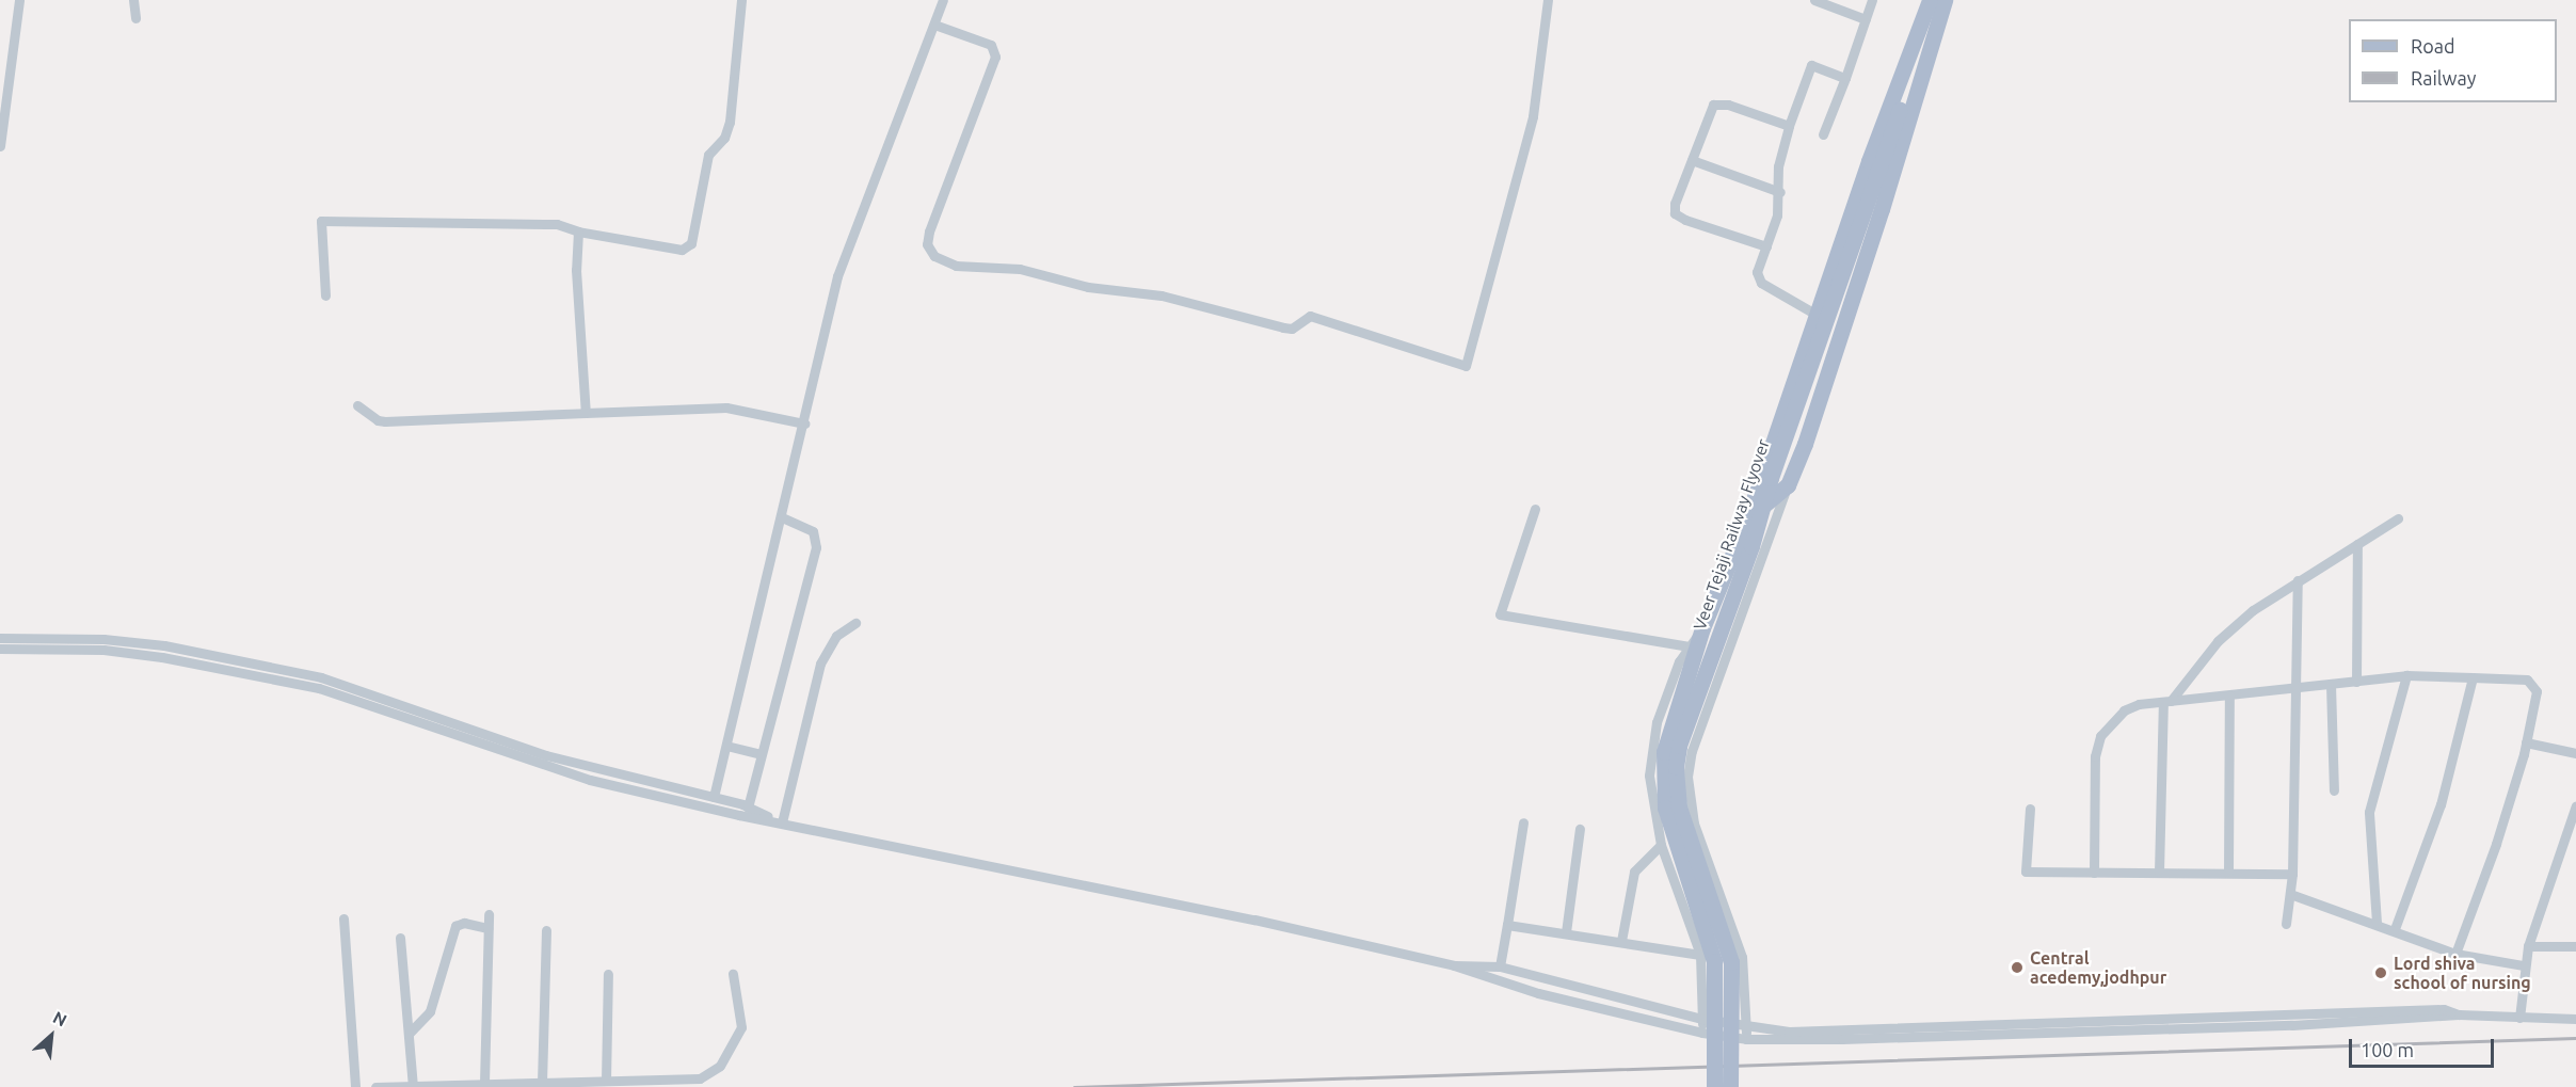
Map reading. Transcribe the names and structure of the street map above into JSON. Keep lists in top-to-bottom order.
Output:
{
  "streets": {
    "main road": ["Veer Tejaji Railway Flyover"]
  },
  "places": ["Central acedemy,jodhpur", "Lord shiva school of nursing"],
  "legend": ["Road", "Railway"],
  "scale_bar": "100 m",
  "north": "top right"
}
